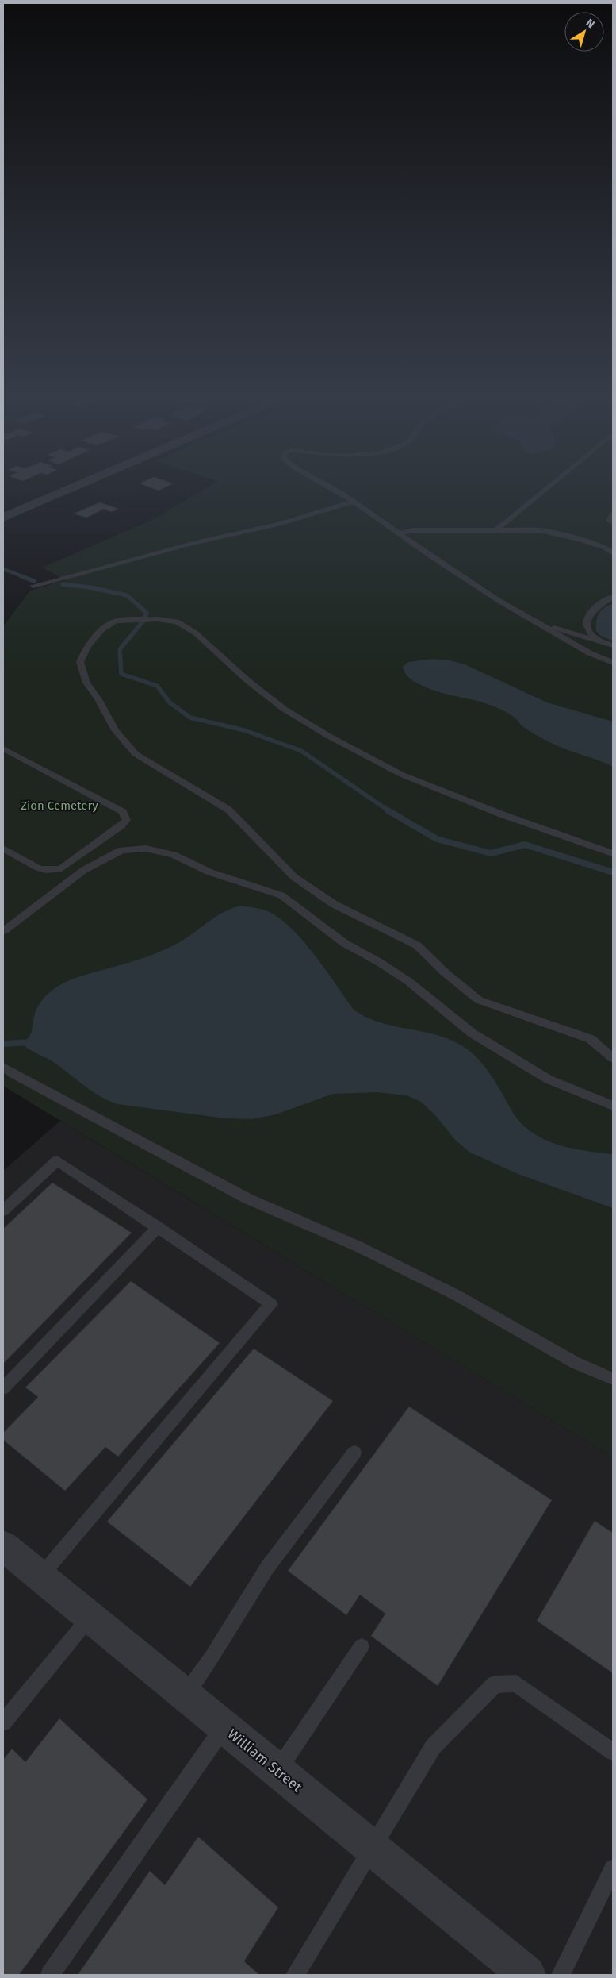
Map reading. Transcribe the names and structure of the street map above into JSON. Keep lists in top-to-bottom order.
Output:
{
  "streets": {
    "street": ["William Street"]
  },
  "parks": ["Zion Cemetery"],
  "north": "top right"
}
